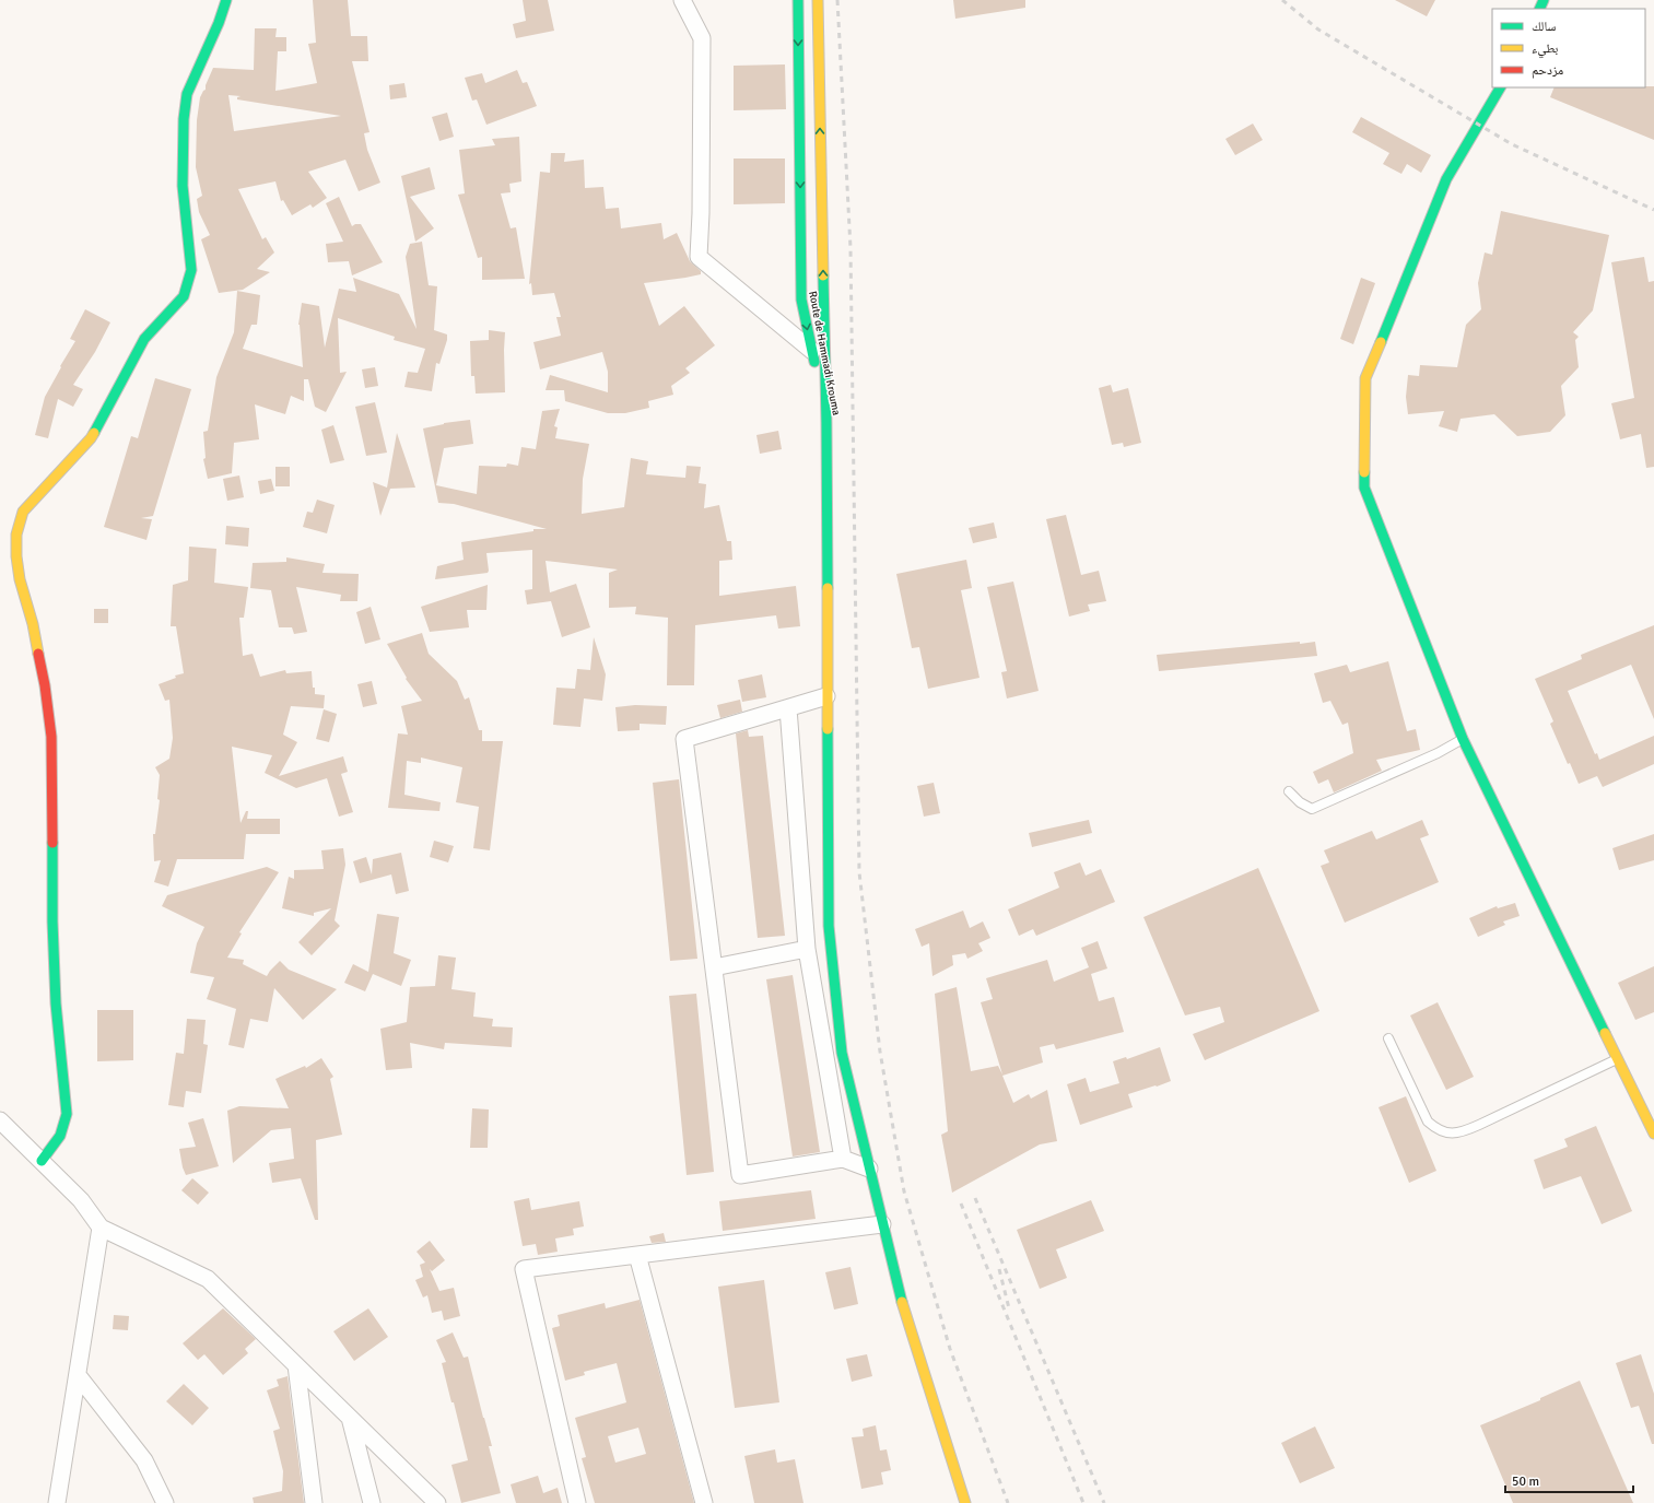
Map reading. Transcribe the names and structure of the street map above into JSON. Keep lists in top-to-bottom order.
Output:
{
  "streets": {
    "street": ["Route de Hammadi Krouma"]
  },
  "legend": ["سالك", "بطيء", "مزدحم"],
  "scale_bar": "50 m"
}
